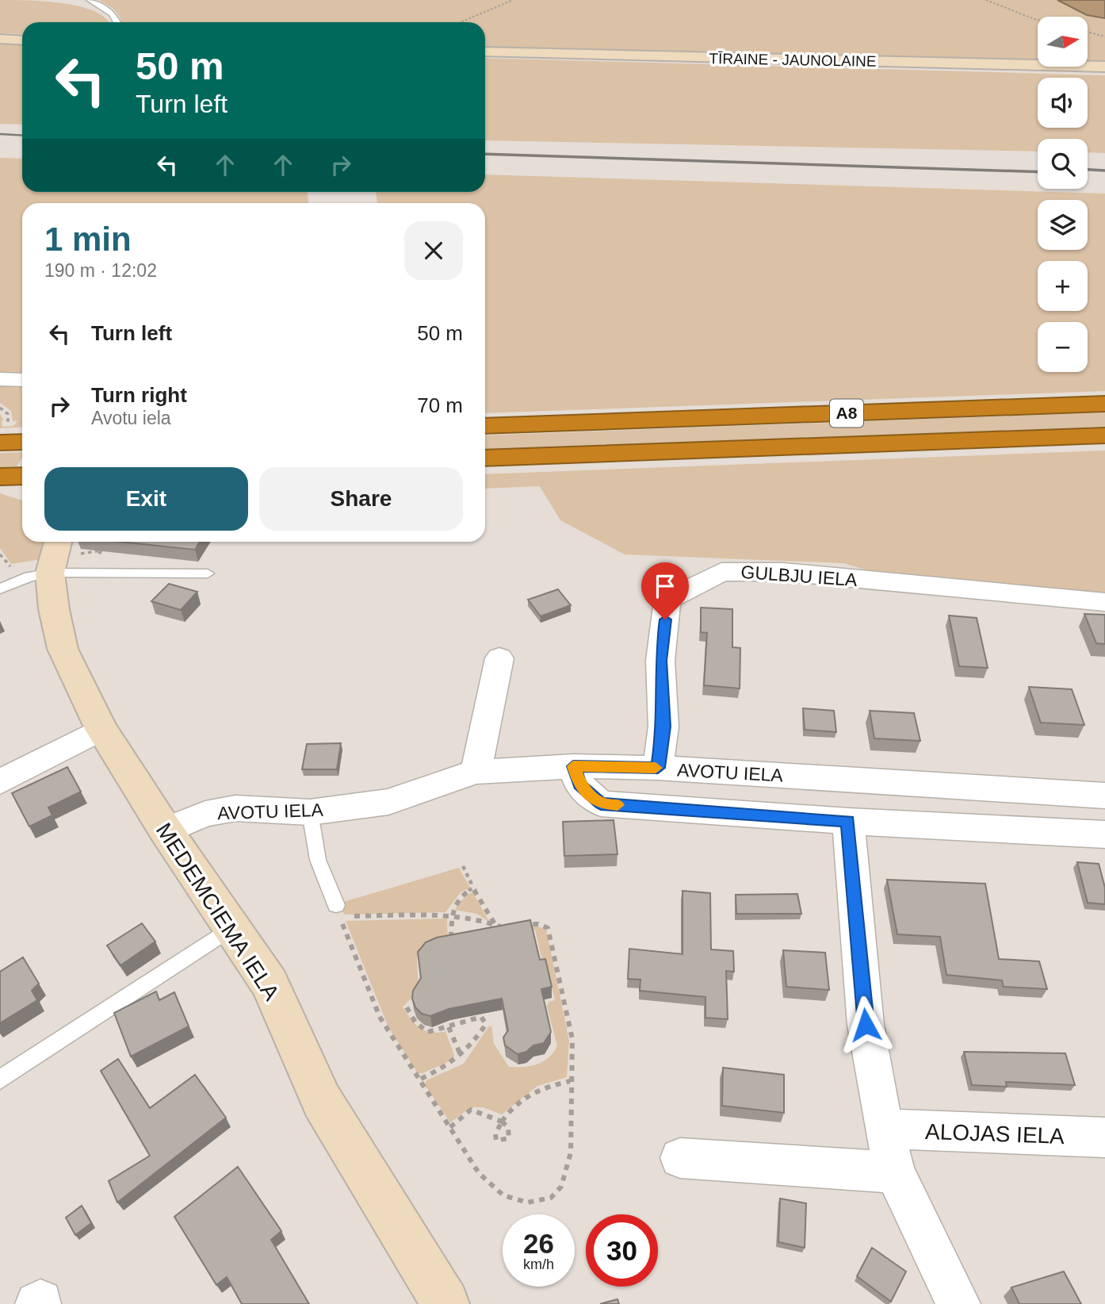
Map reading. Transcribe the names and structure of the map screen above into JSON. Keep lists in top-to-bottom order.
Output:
{
  "streets": {
    "highway": ["A8"],
    "main road": ["TĪRAINE - JAUNOLAINE", "MEDEMCIEMA IELA"],
    "street": ["GULBJU IELA", "AVOTU IELA", "ALOJAS IELA"]
  },
  "crossings": [
    ["GULBJU IELA", "AVOTU IELA"],
    ["AVOTU IELA", "MEDEMCIEMA IELA"]
  ],
  "north": "right",
  "page": {
    "map_buttons": ["+", "−"],
    "turn": ["50 m", "Turn left"],
    "heading": ["1 min", "190 m · 12:02"],
    "list": [
      {
        "name": "Turn left",
        "value": "50 m"
      },
      {
        "name": "Turn right",
        "note": "Avotu iela",
        "value": "70 m"
      }
    ],
    "buttons": ["Exit", "Share"],
    "speed": "26 km/h",
    "limit": "30"
  }
}
